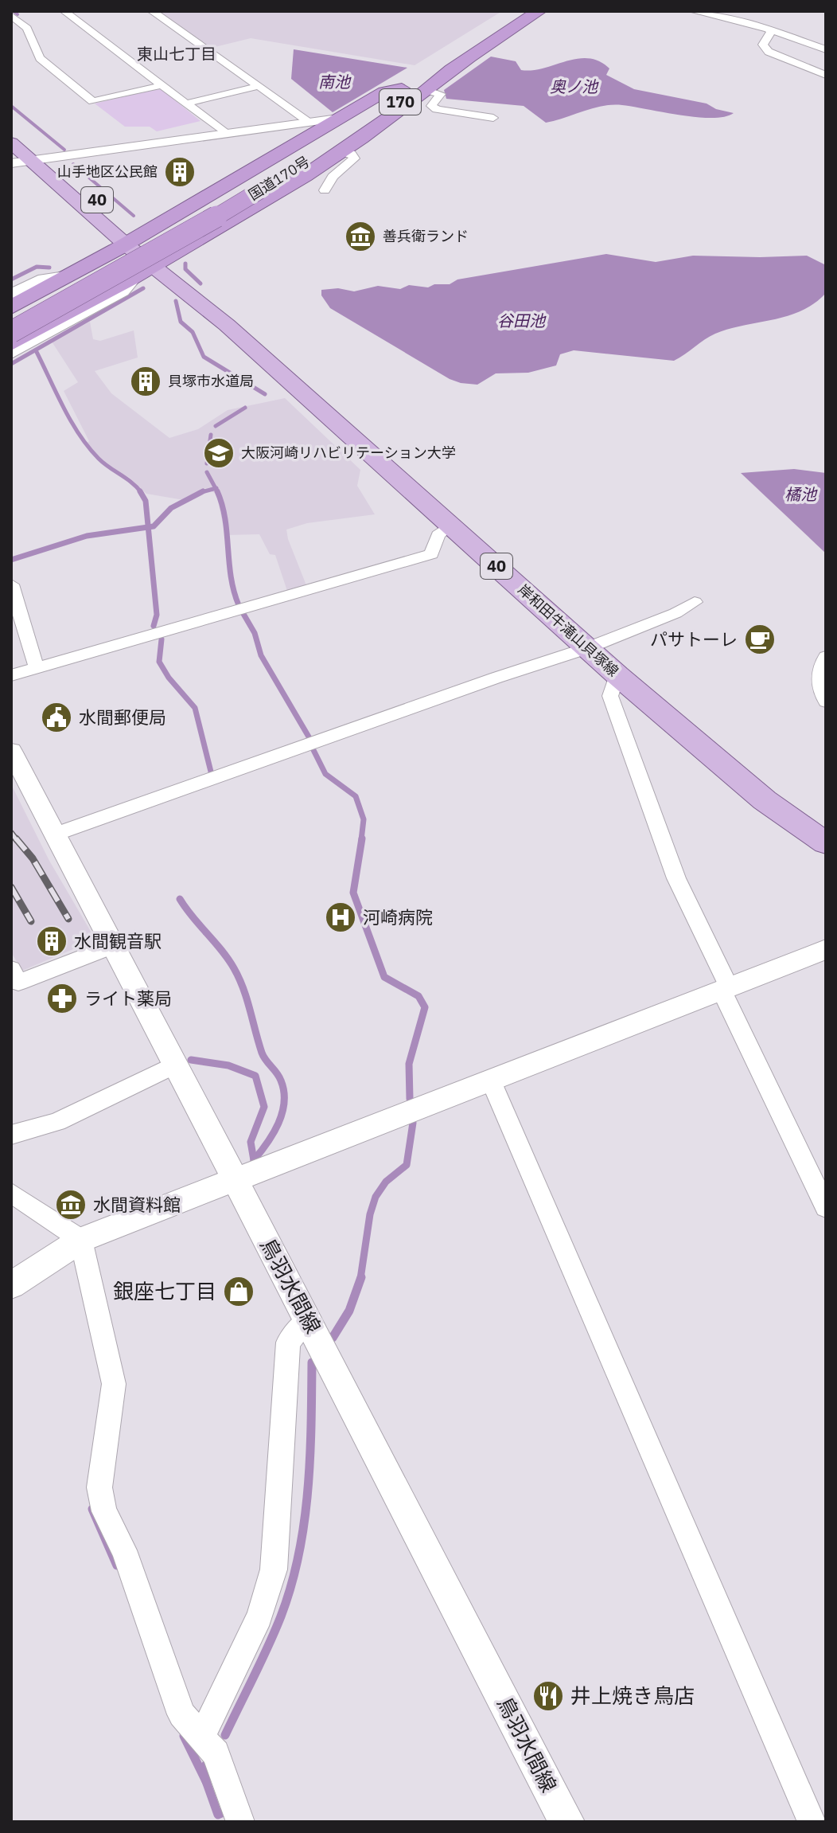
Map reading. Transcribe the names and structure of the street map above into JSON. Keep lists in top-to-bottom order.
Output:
{
  "streets": {
    "highway": ["170", "国道170号"],
    "main road": ["40", "岸和田牛滝山貝塚線"],
    "street": ["鳥羽水間線"]
  },
  "districts": ["東山七丁目"],
  "water": [
    "南池",
    "奥ノ池",
    "谷田池",
    "橘池"
  ],
  "places": {
    "building": ["山手地区公民館", "貝塚市水道局", "水間観音駅"],
    "museum": ["善兵衛ランド", "水間資料館"],
    "school or university": ["大阪河崎リハビリテーション大学"],
    "cafe": ["パサトーレ"],
    "public building": ["水間郵便局"],
    "hospital": ["河崎病院"],
    "pharmacy": ["ライト薬局"],
    "shop": ["銀座七丁目"],
    "restaurant": ["井上焼き鳥店"]
  }
}
